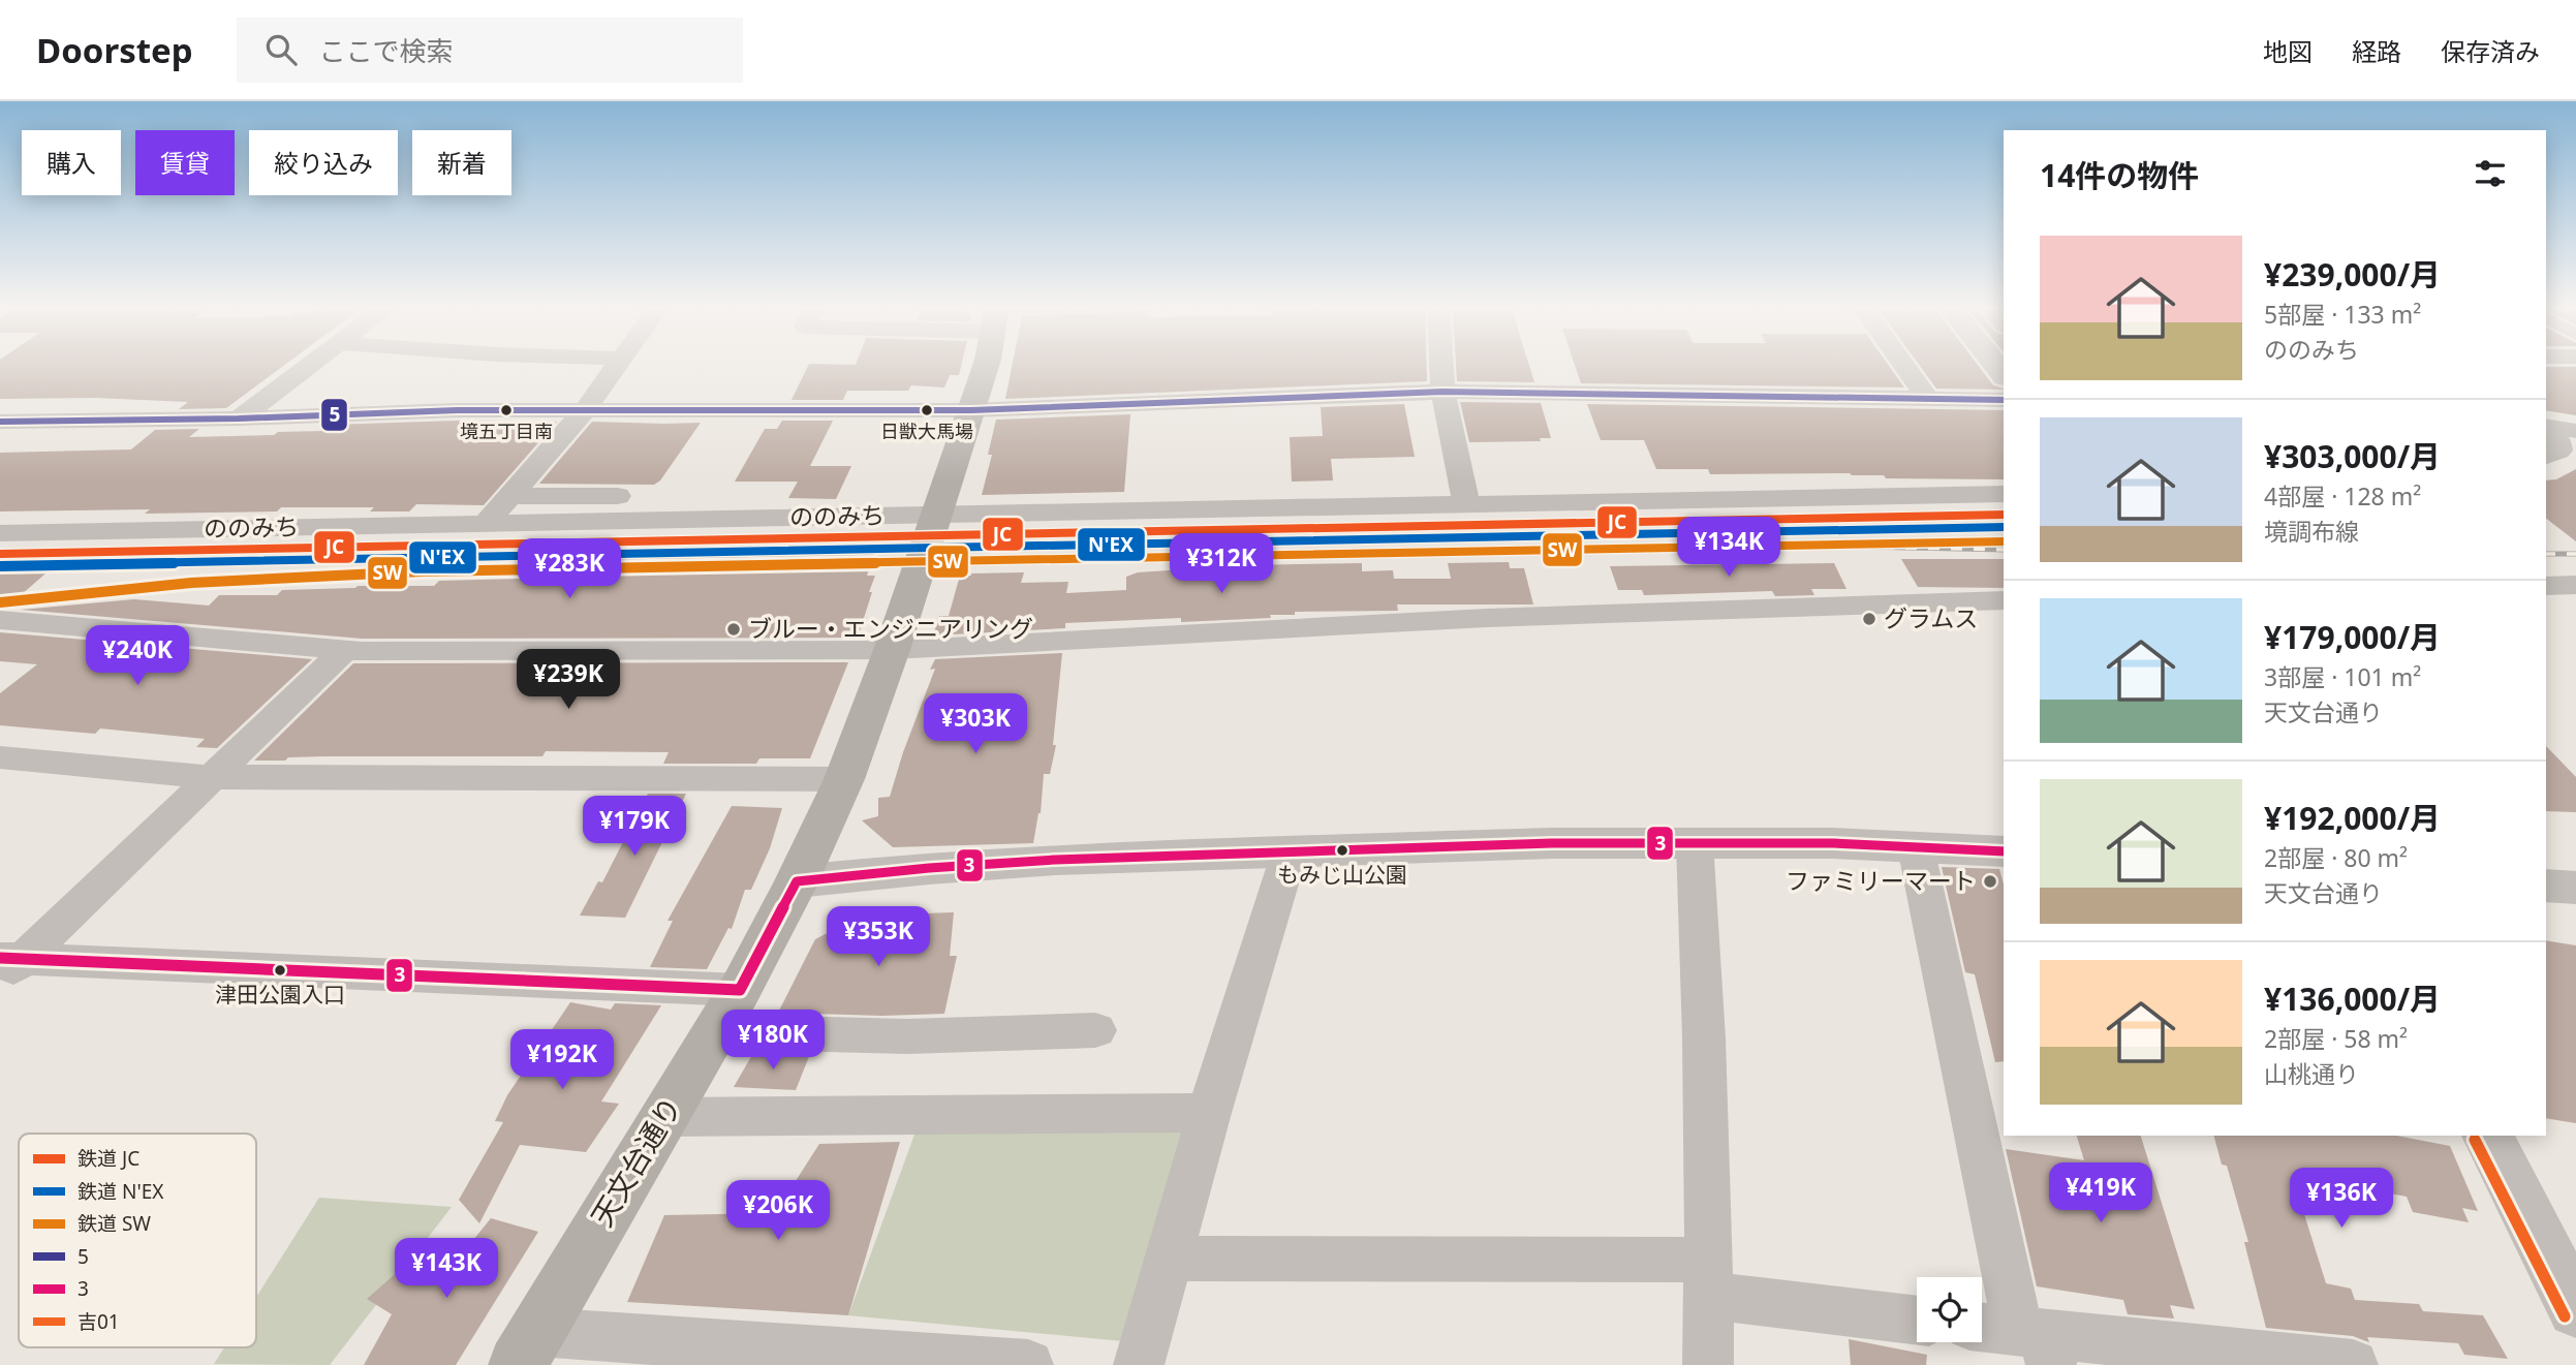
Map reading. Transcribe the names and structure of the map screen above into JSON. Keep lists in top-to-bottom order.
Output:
{
  "streets": {
    "main road": ["天文台通り"],
    "street": ["ののみち"]
  },
  "crossings": [
    ["ののみち", "天文台通り"]
  ],
  "places": [
    "境五丁目南",
    "日獣大馬場",
    "グラムス",
    "ブルー・エンジニアリング",
    "もみじ山公園",
    "ファミリーマート",
    "津田公園入口"
  ],
  "lines": [
    "transit line 5",
    "rail line JC",
    "rail line N'EX",
    "rail line SW",
    "transit line 3",
    "transit line 吉01"
  ],
  "legend": [
    "鉄道 JC",
    "鉄道 N'EX",
    "鉄道 SW",
    "5",
    "3",
    "吉01"
  ],
  "page": {
    "header": "Doorstep",
    "search": "ここで検索",
    "nav": ["地図", "経路", "保存済み"],
    "chip": [
      "購入",
      "賃貸",
      "絞り込み",
      "新着"
    ],
    "heading": "14件の物件",
    "list": [
      {
        "name": "¥239,000/月",
        "note": "5部屋 · 133 m² · ののみち"
      },
      {
        "name": "¥303,000/月",
        "note": "4部屋 · 128 m² · 境調布線"
      },
      {
        "name": "¥179,000/月",
        "note": "3部屋 · 101 m² · 天文台通り"
      },
      {
        "name": "¥192,000/月",
        "note": "2部屋 · 80 m² · 天文台通り"
      },
      {
        "name": "¥136,000/月",
        "note": "2部屋 · 58 m² · 山桃通り"
      }
    ],
    "price": [
      "¥134K",
      "¥312K",
      "¥283K",
      "¥240K",
      "¥239K",
      "¥303K",
      "¥179K",
      "¥353K",
      "¥180K",
      "¥192K",
      "¥419K",
      "¥136K",
      "¥206K",
      "¥143K"
    ]
  }
}
